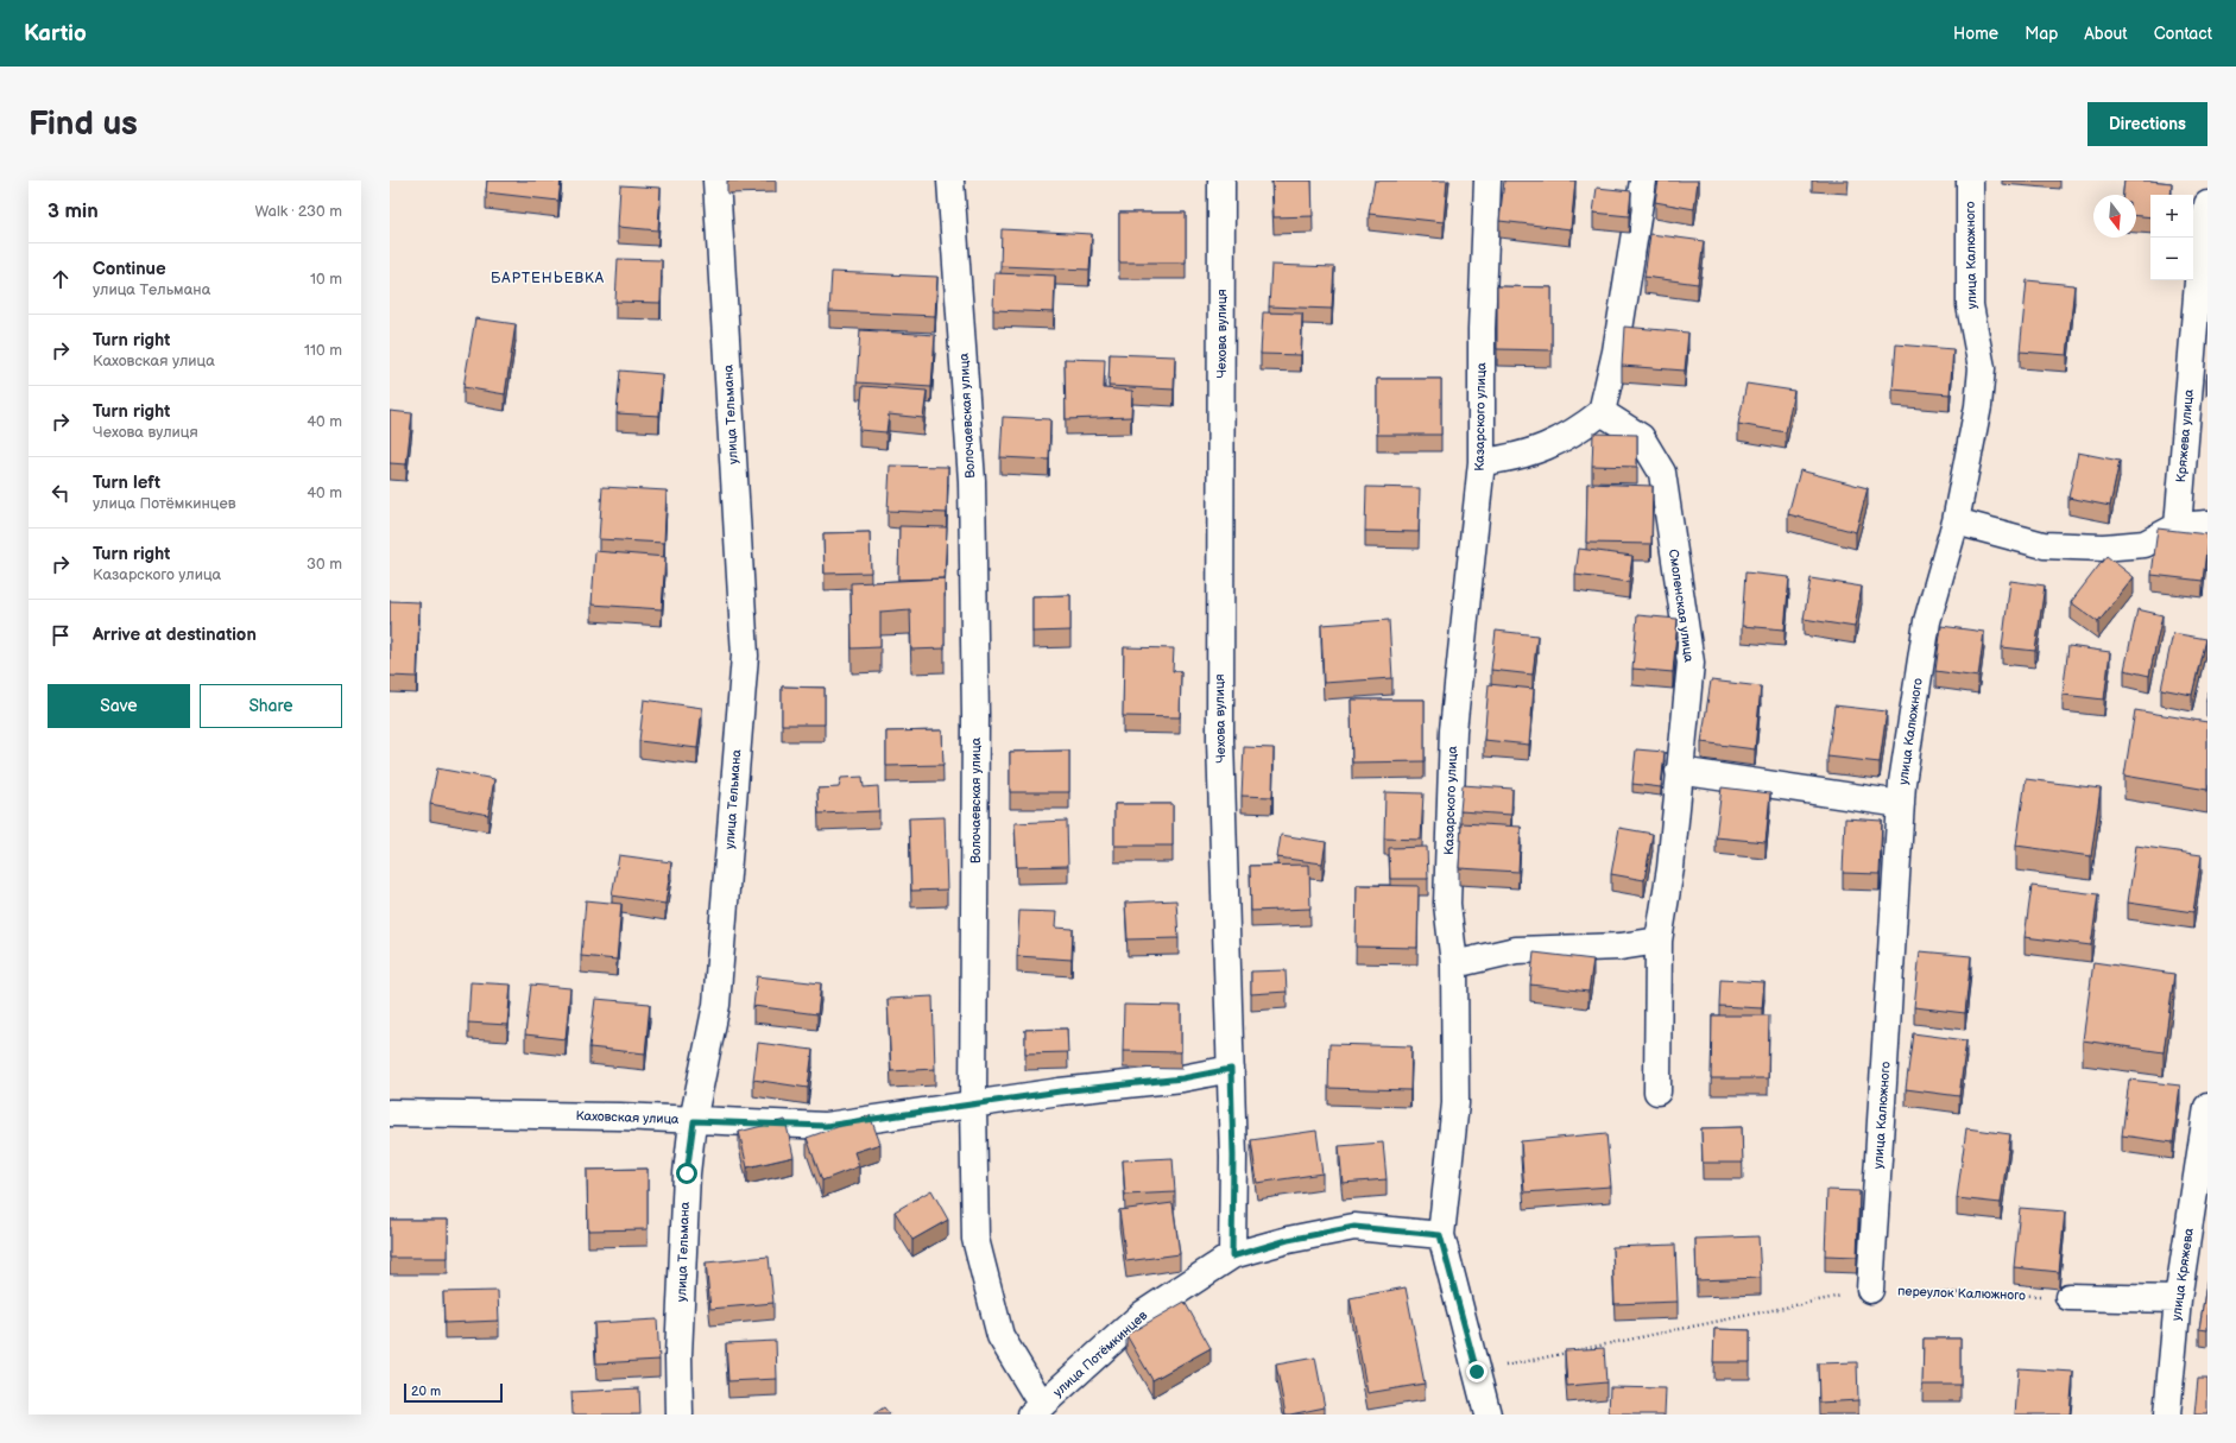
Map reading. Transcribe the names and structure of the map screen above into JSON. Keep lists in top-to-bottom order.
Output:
{
  "streets": {
    "street": [
      "улица Калюжного",
      "Чехова вулиця",
      "улица Тельмана",
      "Волочаевская улица",
      "Казарского улица",
      "Кряжева улица",
      "Смоленская улица",
      "Каховская улица",
      "улица Кряжева",
      "улица Потёмкинцев"
    ],
    "path": ["переулок Калюжного"]
  },
  "crossings": [
    ["улица Калюжного", "переулок Калюжного"],
    ["Чехова вулиця", "Каховская улица"],
    ["Чехова вулиця", "улица Потёмкинцев"],
    ["улица Тельмана", "Каховская улица"],
    ["Волочаевская улица", "Каховская улица"],
    ["Волочаевская улица", "улица Потёмкинцев"],
    ["Казарского улица", "переулок Калюжного"],
    ["Казарского улица", "улица Потёмкинцев"]
  ],
  "districts": ["БАРТЕНЬЕВКА"],
  "scale_bar": "20 m",
  "north": "bottom",
  "page": {
    "header": "Kartio",
    "nav": [
      "Home",
      "Map",
      "About",
      "Contact"
    ],
    "buttons": [
      "Directions",
      ["Save", "Share"]
    ],
    "title": "Find us",
    "heading": ["3 min", "Walk · 230 m"],
    "map_buttons": ["+", "−"],
    "list": [
      ["Continue", "улица Тельмана", "10 m"],
      ["Turn right", "Каховская улица", "110 m"],
      ["Turn right", "Чехова вулиця", "40 m"],
      ["Turn left", "улица Потёмкинцев", "40 m"],
      ["Turn right", "Казарского улица", "30 m"],
      "Arrive at destination"
    ],
    "scale": "20 m"
  }
}
